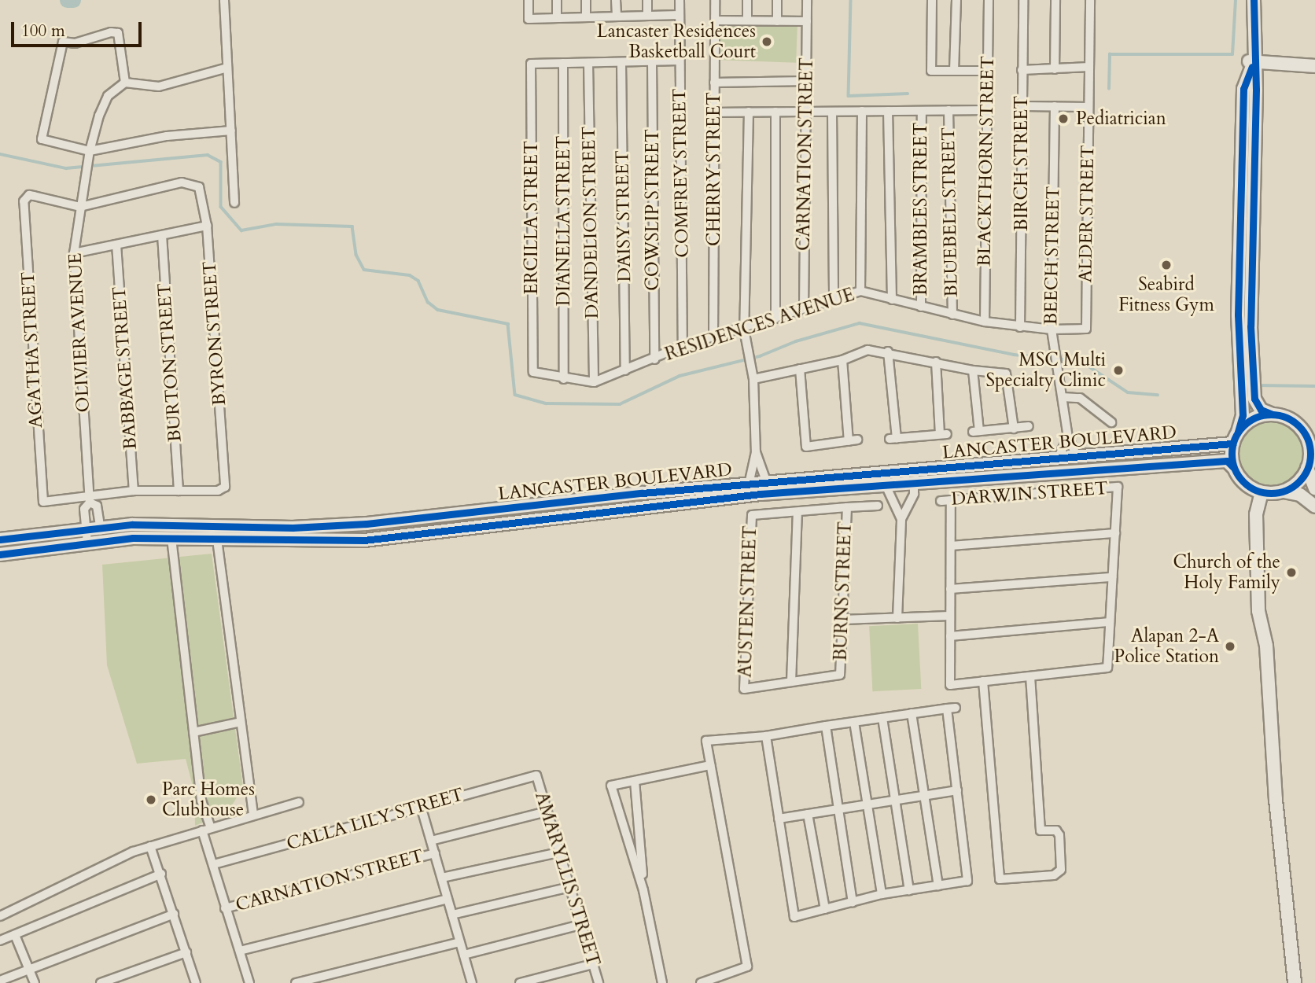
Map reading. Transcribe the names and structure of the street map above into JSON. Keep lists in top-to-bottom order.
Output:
{
  "streets": {
    "main road": ["LANCASTER BOULEVARD"],
    "street": [
      "CARNATION STREET",
      "BLACKTHORN STREET",
      "BIRCH STREET",
      "CHERRY STREET",
      "COMFREY STREET",
      "BRAMBLES STREET",
      "COWSLIP STREET",
      "BLUEBELL STREET",
      "ALDER STREET",
      "DAISY STREET",
      "ERCILLA STREET",
      "DIANELLA STREET",
      "DANDELION STREET",
      "BEECH STREET",
      "RESIDENCES AVENUE",
      "OLIVIER AVENUE",
      "BYRON STREET",
      "AGATHA STREET",
      "BURTON STREET",
      "BABBAGE STREET",
      "DARWIN STREET",
      "BURNS STREET",
      "AUSTEN STREET",
      "CALLA LILY STREET",
      "AMARYLLIS STREET"
    ]
  },
  "crossings": [
    ["CARNATION STREET", "RESIDENCES AVENUE"],
    ["BLACKTHORN STREET", "RESIDENCES AVENUE"],
    ["BIRCH STREET", "RESIDENCES AVENUE"],
    ["CHERRY STREET", "RESIDENCES AVENUE"],
    ["COMFREY STREET", "RESIDENCES AVENUE"],
    ["BRAMBLES STREET", "RESIDENCES AVENUE"],
    ["COWSLIP STREET", "RESIDENCES AVENUE"],
    ["BLUEBELL STREET", "RESIDENCES AVENUE"],
    ["ALDER STREET", "RESIDENCES AVENUE"],
    ["DAISY STREET", "RESIDENCES AVENUE"],
    ["ERCILLA STREET", "DIANELLA STREET"],
    ["ERCILLA STREET", "RESIDENCES AVENUE"],
    ["DIANELLA STREET", "RESIDENCES AVENUE"],
    ["DANDELION STREET", "RESIDENCES AVENUE"],
    ["BEECH STREET", "RESIDENCES AVENUE"],
    ["BEECH STREET", "LANCASTER BOULEVARD"],
    ["OLIVIER AVENUE", "BYRON STREET"],
    ["OLIVIER AVENUE", "AGATHA STREET"],
    ["OLIVIER AVENUE", "LANCASTER BOULEVARD"],
    ["BYRON STREET", "AGATHA STREET"],
    ["BYRON STREET", "BURTON STREET"],
    ["BURNS STREET", "AUSTEN STREET"],
    ["CALLA LILY STREET", "AMARYLLIS STREET"]
  ],
  "places": [
    "Lancaster Residences Basketball Court",
    "Pediatrician",
    "Seabird Fitness Gym",
    "MSC Multi Specialty Clinic",
    "Church of the Holy Family",
    "Alapan 2-A Police Station",
    "Parc Homes Clubhouse"
  ],
  "scale_bar": "100 m"
}
